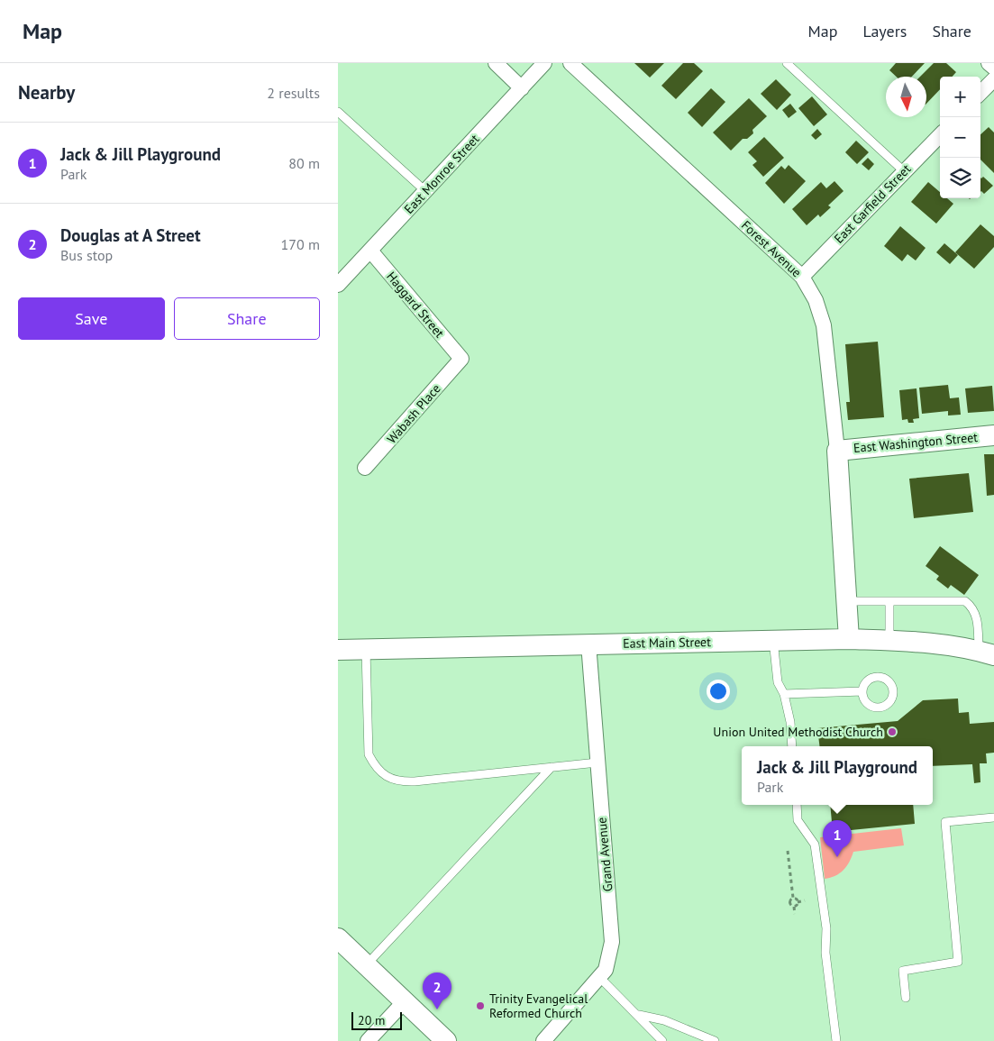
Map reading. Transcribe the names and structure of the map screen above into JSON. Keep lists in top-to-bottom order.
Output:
{
  "streets": {
    "main road": ["Forest Avenue", "East Washington Street", "East Main Street"],
    "street": [
      "East Monroe Street",
      "East Garfield Street",
      "Haggard Street",
      "Wabash Place",
      "Grand Avenue"
    ]
  },
  "crossings": [
    ["East Monroe Street", "Haggard Street"],
    ["East Garfield Street", "Forest Avenue"],
    ["Forest Avenue", "East Washington Street"],
    ["Forest Avenue", "East Main Street"],
    ["Haggard Street", "Wabash Place"],
    ["East Main Street", "Grand Avenue"]
  ],
  "places": ["Union United Methodist Church", "Trinity Evangelical Reformed Church"],
  "scale_bar": "20 m",
  "north": "bottom",
  "page": {
    "header": "Map",
    "nav": ["Map", "Layers", "Share"],
    "heading": ["Nearby", "2 results"],
    "map_buttons": ["+", "−"],
    "list": [
      {
        "mark": "1",
        "name": "Jack & Jill Playground",
        "note": "Park",
        "value": "80 m"
      },
      {
        "mark": "2",
        "name": "Douglas at A Street",
        "note": "Bus stop",
        "value": "170 m"
      }
    ],
    "buttons": ["Save", "Share"],
    "popup": ["Jack & Jill Playground", "Park"],
    "pins": ["1", "2"],
    "scale": "20 m"
  }
}
